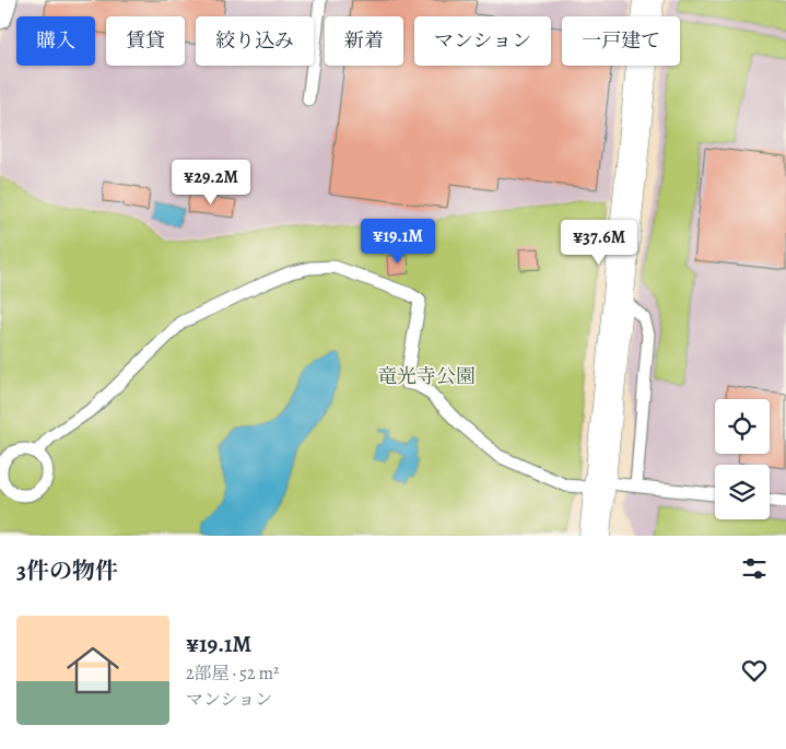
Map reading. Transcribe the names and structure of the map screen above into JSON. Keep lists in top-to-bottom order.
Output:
{
  "parks": ["竜光寺公園"],
  "page": {
    "chip": [
      "購入",
      "賃貸",
      "絞り込み",
      "新着",
      "マンション",
      "一戸建て"
    ],
    "price": ["¥29.2M", "¥19.1M", "¥37.6M"],
    "heading": "3件の物件",
    "list": [
      {
        "name": "¥19.1M",
        "note": "2部屋 · 52 m² · マンション"
      }
    ]
  }
}
